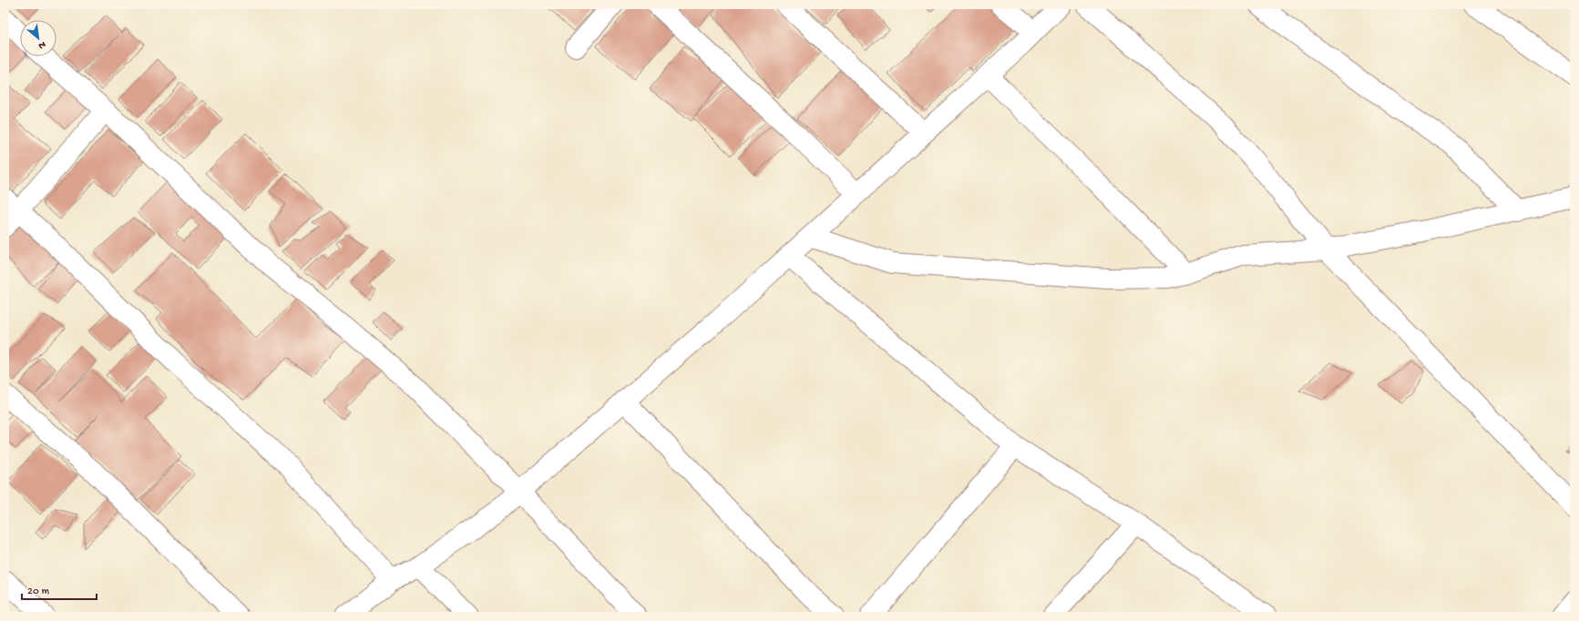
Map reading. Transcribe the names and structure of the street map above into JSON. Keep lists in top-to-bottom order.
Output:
{
  "scale_bar": "20 m",
  "north": "bottom right"
}
